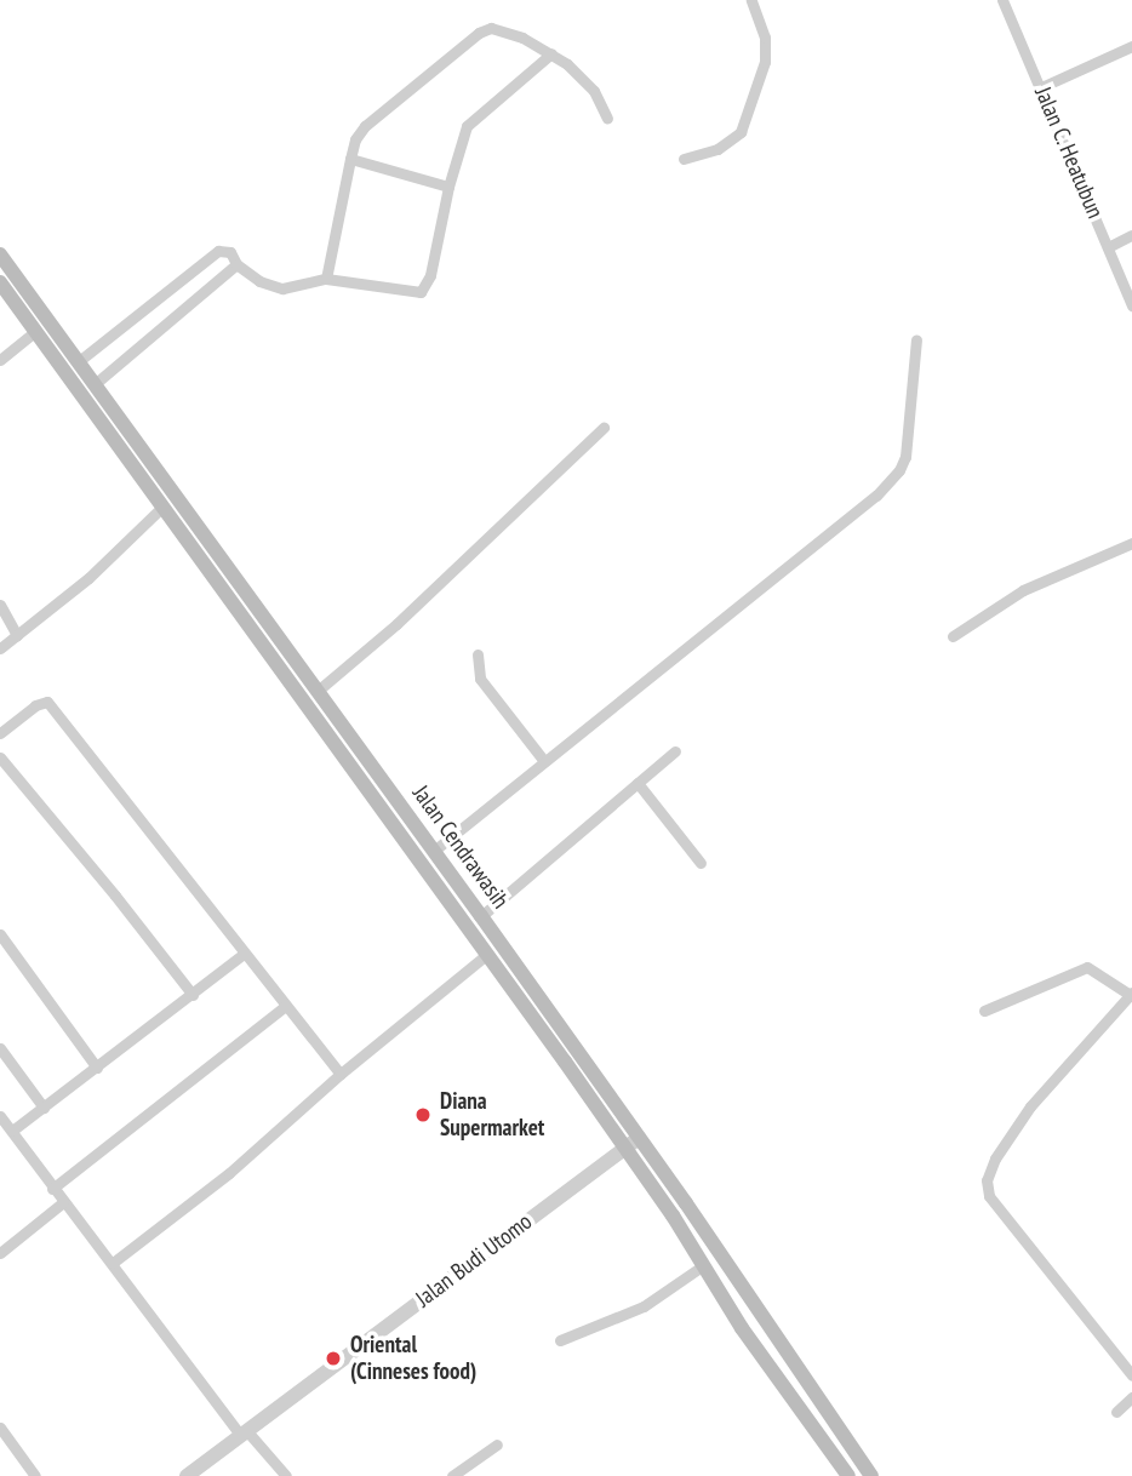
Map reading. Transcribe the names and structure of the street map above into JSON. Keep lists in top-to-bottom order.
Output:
{
  "streets": {
    "main road": ["Jalan Cendrawasih"],
    "street": ["Jalan C. Heatubun", "Jalan Budi Utomo"]
  },
  "crossings": [
    ["Jalan Cendrawasih", "Jalan Budi Utomo"]
  ],
  "places": ["Diana Supermarket", "Oriental (Cinneses food)"]
}
